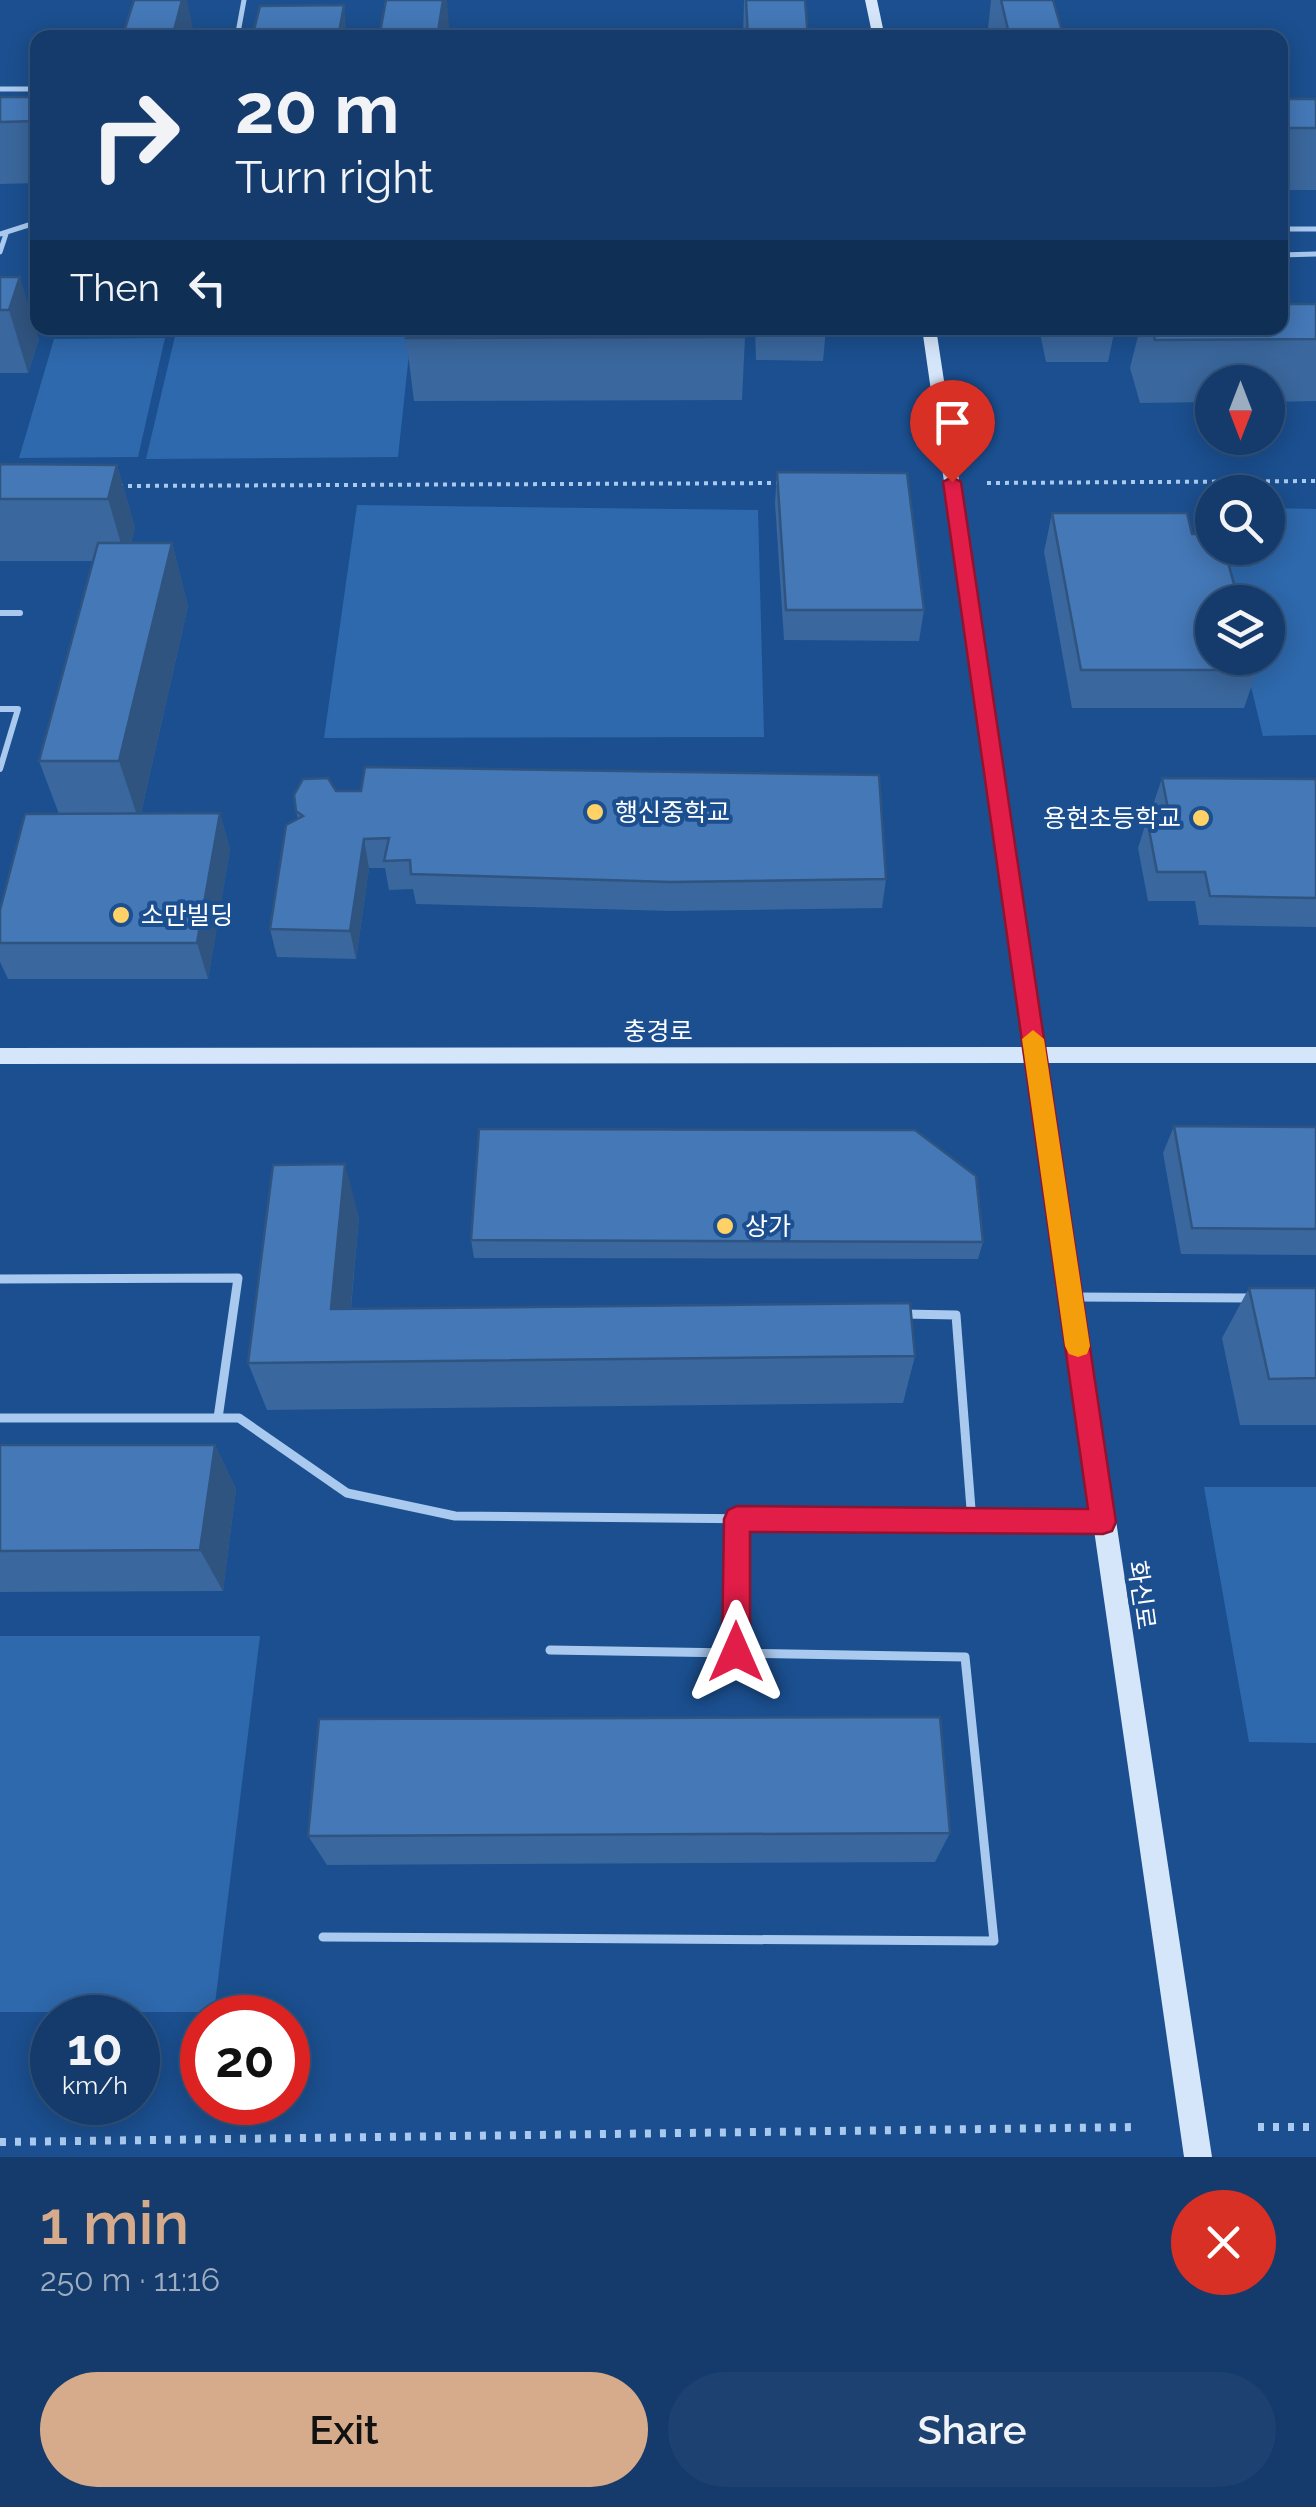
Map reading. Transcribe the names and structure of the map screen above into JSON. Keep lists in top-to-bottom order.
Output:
{
  "streets": {
    "main road": ["충경로", "화신로"]
  },
  "crossings": [
    ["충경로", "화신로"]
  ],
  "places": [
    "행신중학교",
    "용현초등학교",
    "소만빌딩",
    "상가"
  ],
  "north": "bottom",
  "page": {
    "turn": ["20 m", "Turn right"],
    "then": "Then",
    "speed": "10 km/h",
    "limit": "20",
    "heading": ["1 min", "250 m · 11:16"],
    "buttons": ["Exit", "Share"]
  }
}
